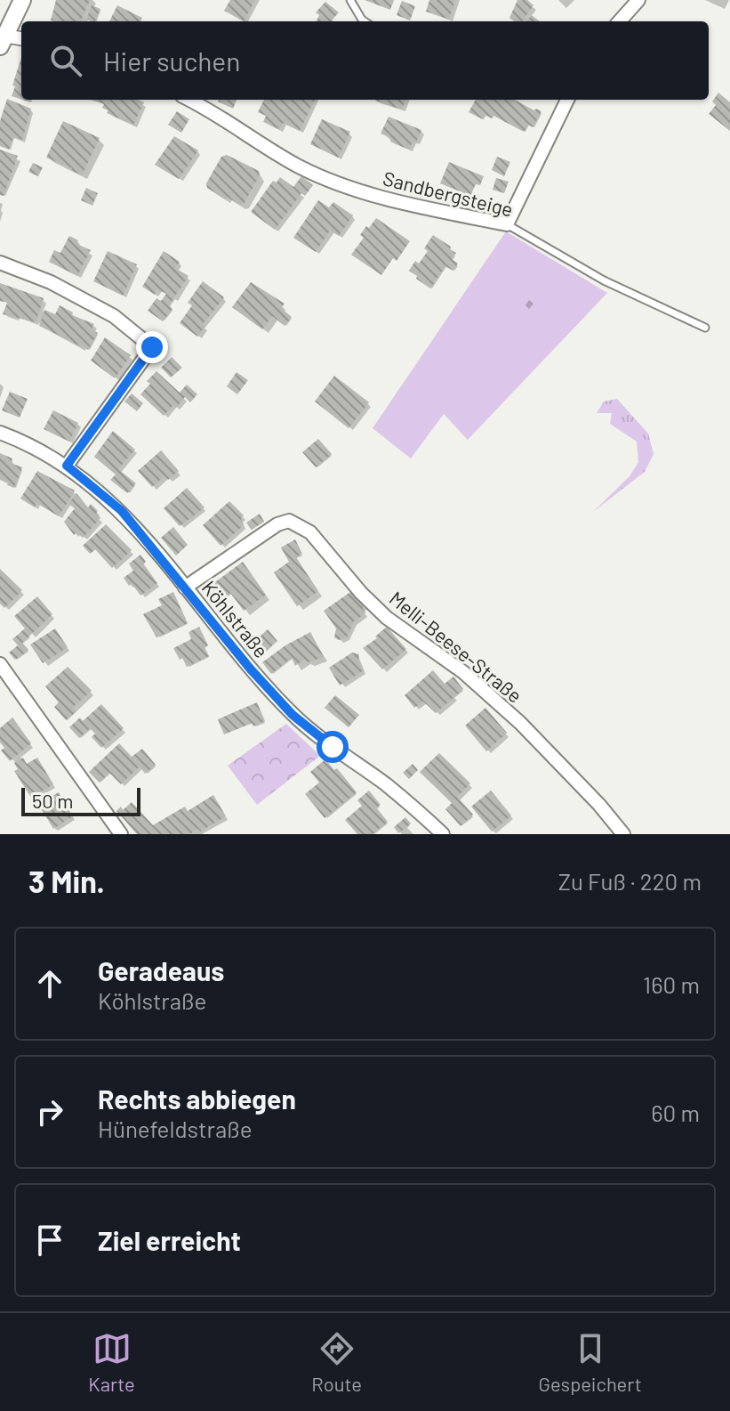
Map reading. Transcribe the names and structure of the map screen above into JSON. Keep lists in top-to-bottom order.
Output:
{
  "streets": {
    "street": ["Sandbergsteige", "Köhlstraße", "Melli-Beese-Straße"]
  },
  "crossings": [
    ["Köhlstraße", "Melli-Beese-Straße"]
  ],
  "scale_bar": "50 m",
  "page": {
    "search": "Hier suchen",
    "scale": "50 m",
    "heading": ["3 Min.", "Zu Fuß · 220 m"],
    "list": [
      ["Geradeaus", "Köhlstraße", "160 m"],
      ["Rechts abbiegen", "Hünefeldstraße", "60 m"],
      "Ziel erreicht"
    ],
    "nav": ["Karte", "Route", "Gespeichert"]
  }
}
